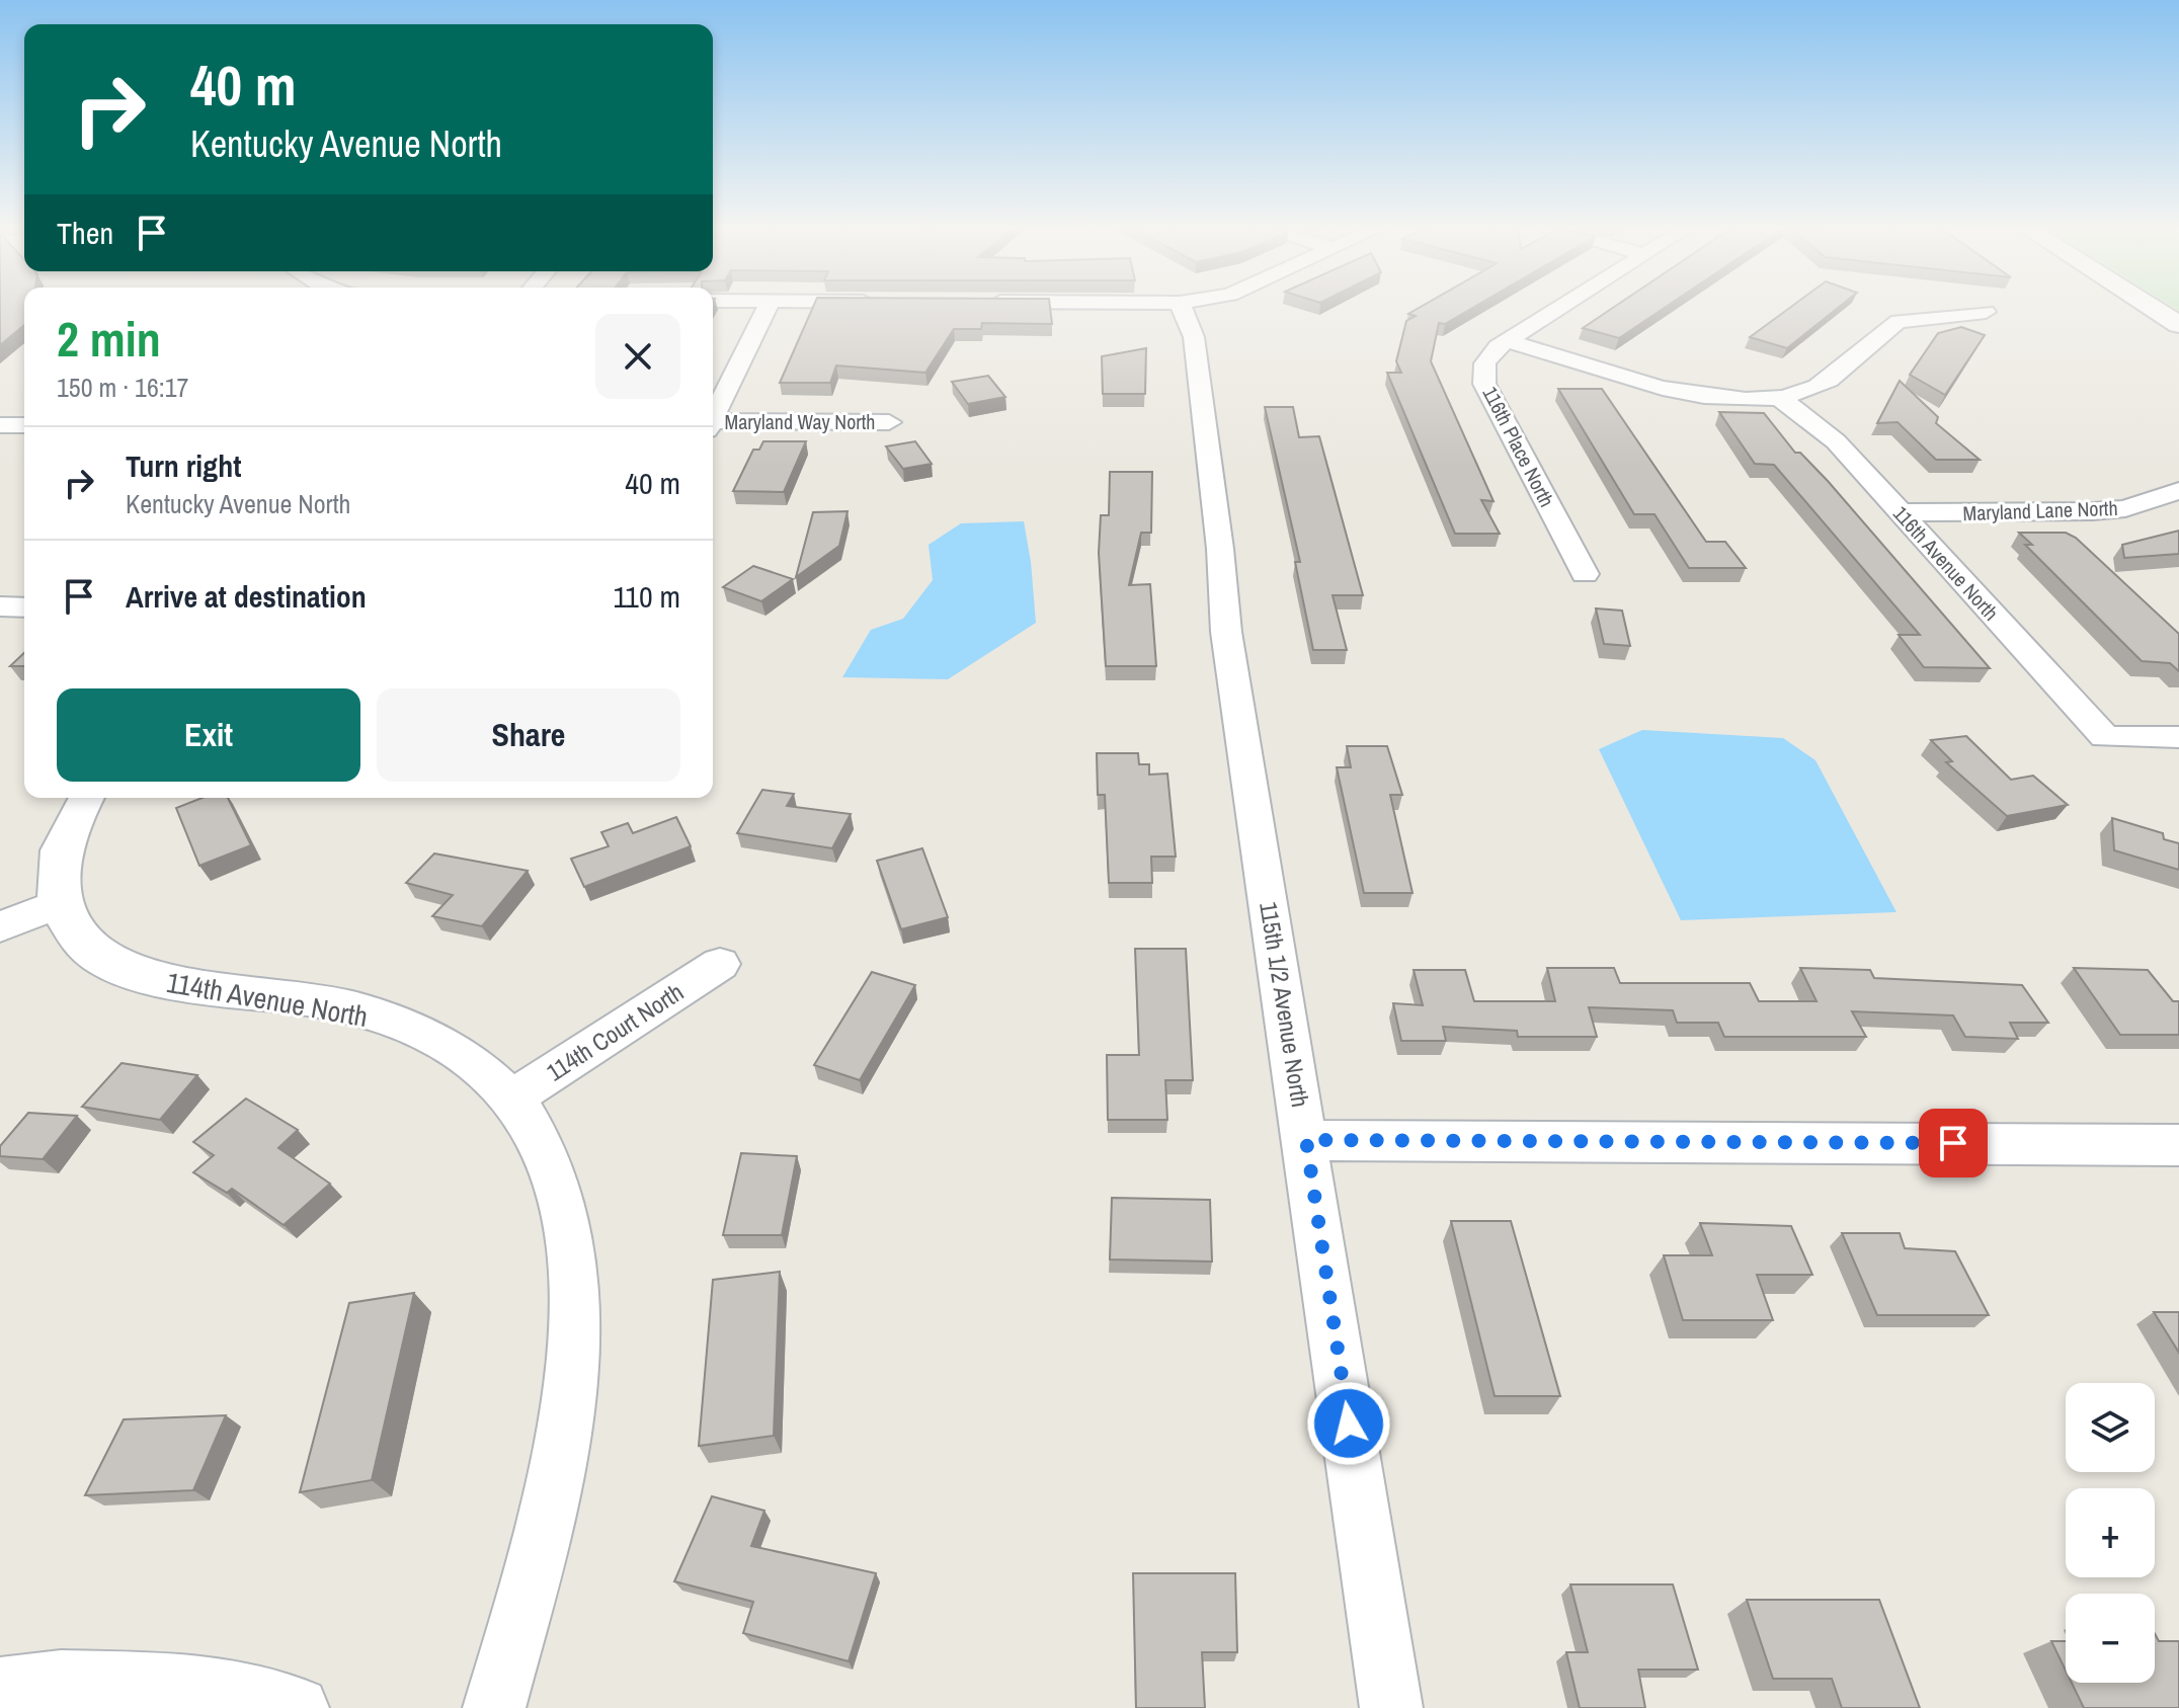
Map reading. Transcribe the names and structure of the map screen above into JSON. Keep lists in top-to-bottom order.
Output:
{
  "streets": {
    "street": [
      "Maryland Way North",
      "116th Place North",
      "Maryland Lane North",
      "116th Avenue North",
      "114th Avenue North",
      "115th 1/2 Avenue North",
      "114th Court North"
    ]
  },
  "crossings": [
    ["Maryland Lane North", "116th Avenue North"],
    ["114th Avenue North", "114th Court North"]
  ],
  "page": {
    "turn": ["40 m", "Kentucky Avenue North"],
    "then": "Then",
    "heading": ["2 min", "150 m · 16:17"],
    "list": [
      {
        "name": "Turn right",
        "note": "Kentucky Avenue North",
        "value": "40 m"
      },
      {
        "name": "Arrive at destination",
        "value": "110 m"
      }
    ],
    "buttons": ["Exit", "Share"],
    "map_buttons": ["+", "−"]
  }
}
